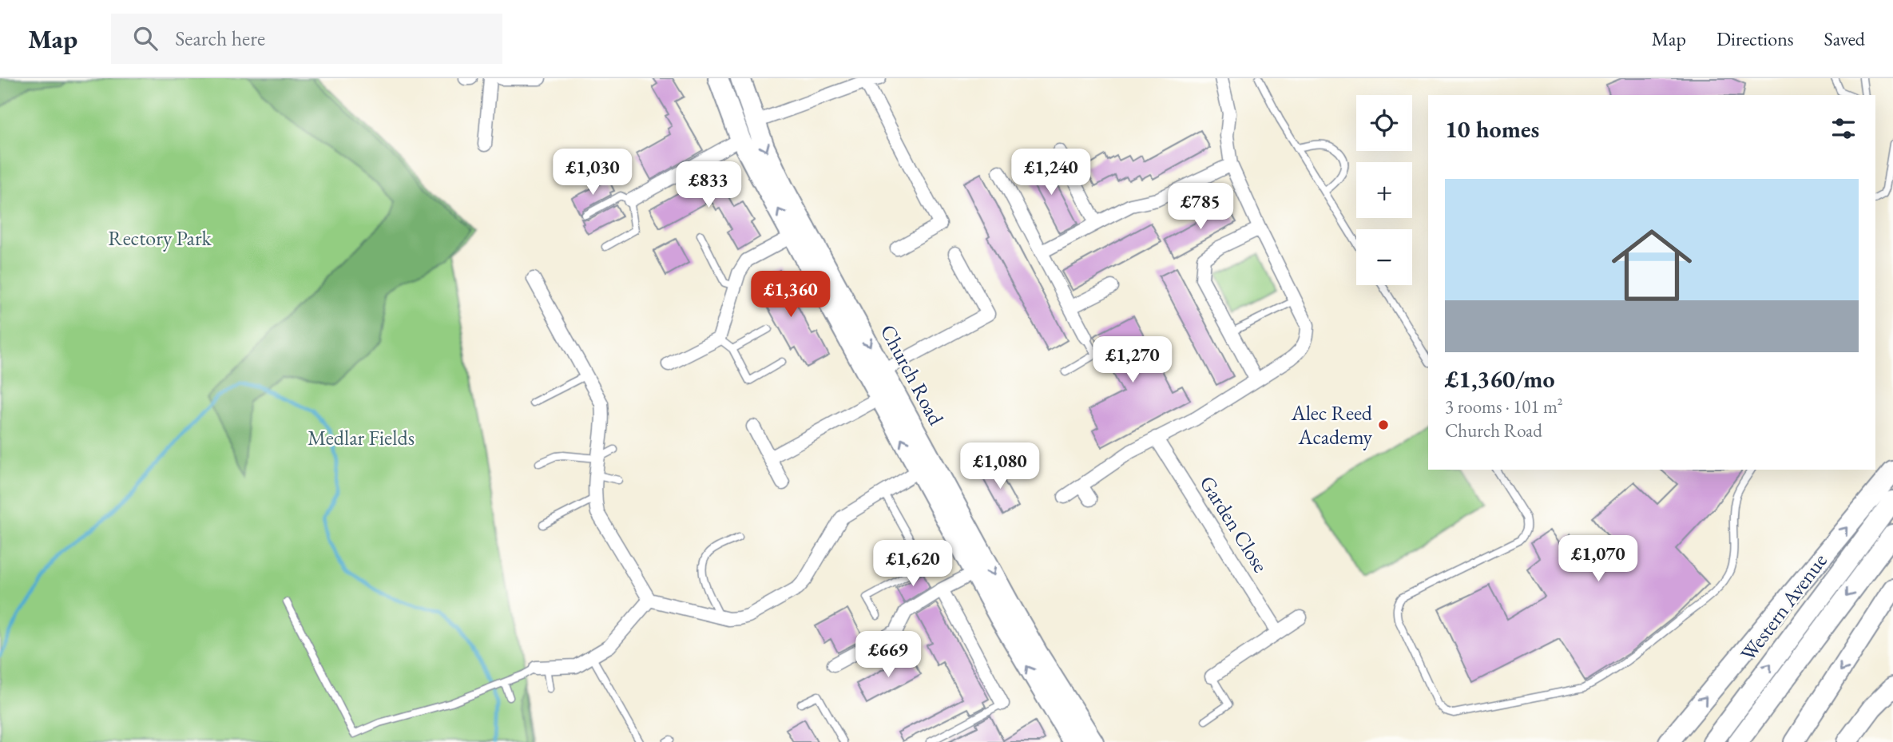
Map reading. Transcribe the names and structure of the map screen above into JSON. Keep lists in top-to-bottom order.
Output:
{
  "streets": {
    "highway": ["Church Road", "Western Avenue"],
    "street": ["Garden Close"]
  },
  "parks": ["Rectory Park", "Medlar Fields"],
  "places": ["Alec Reed Academy"],
  "page": {
    "header": "Map",
    "search": "Search here",
    "nav": ["Map", "Directions", "Saved"],
    "map_buttons": ["+", "−"],
    "heading": "10 homes",
    "price": [
      "£1,030",
      "£1,240",
      "£833",
      "£785",
      "£1,360",
      "£1,270",
      "£1,080",
      "£1,070",
      "£1,620",
      "£669"
    ],
    "list": [
      {
        "name": "£1,360/mo",
        "note": "3 rooms · 101 m² · Church Road"
      }
    ]
  }
}
